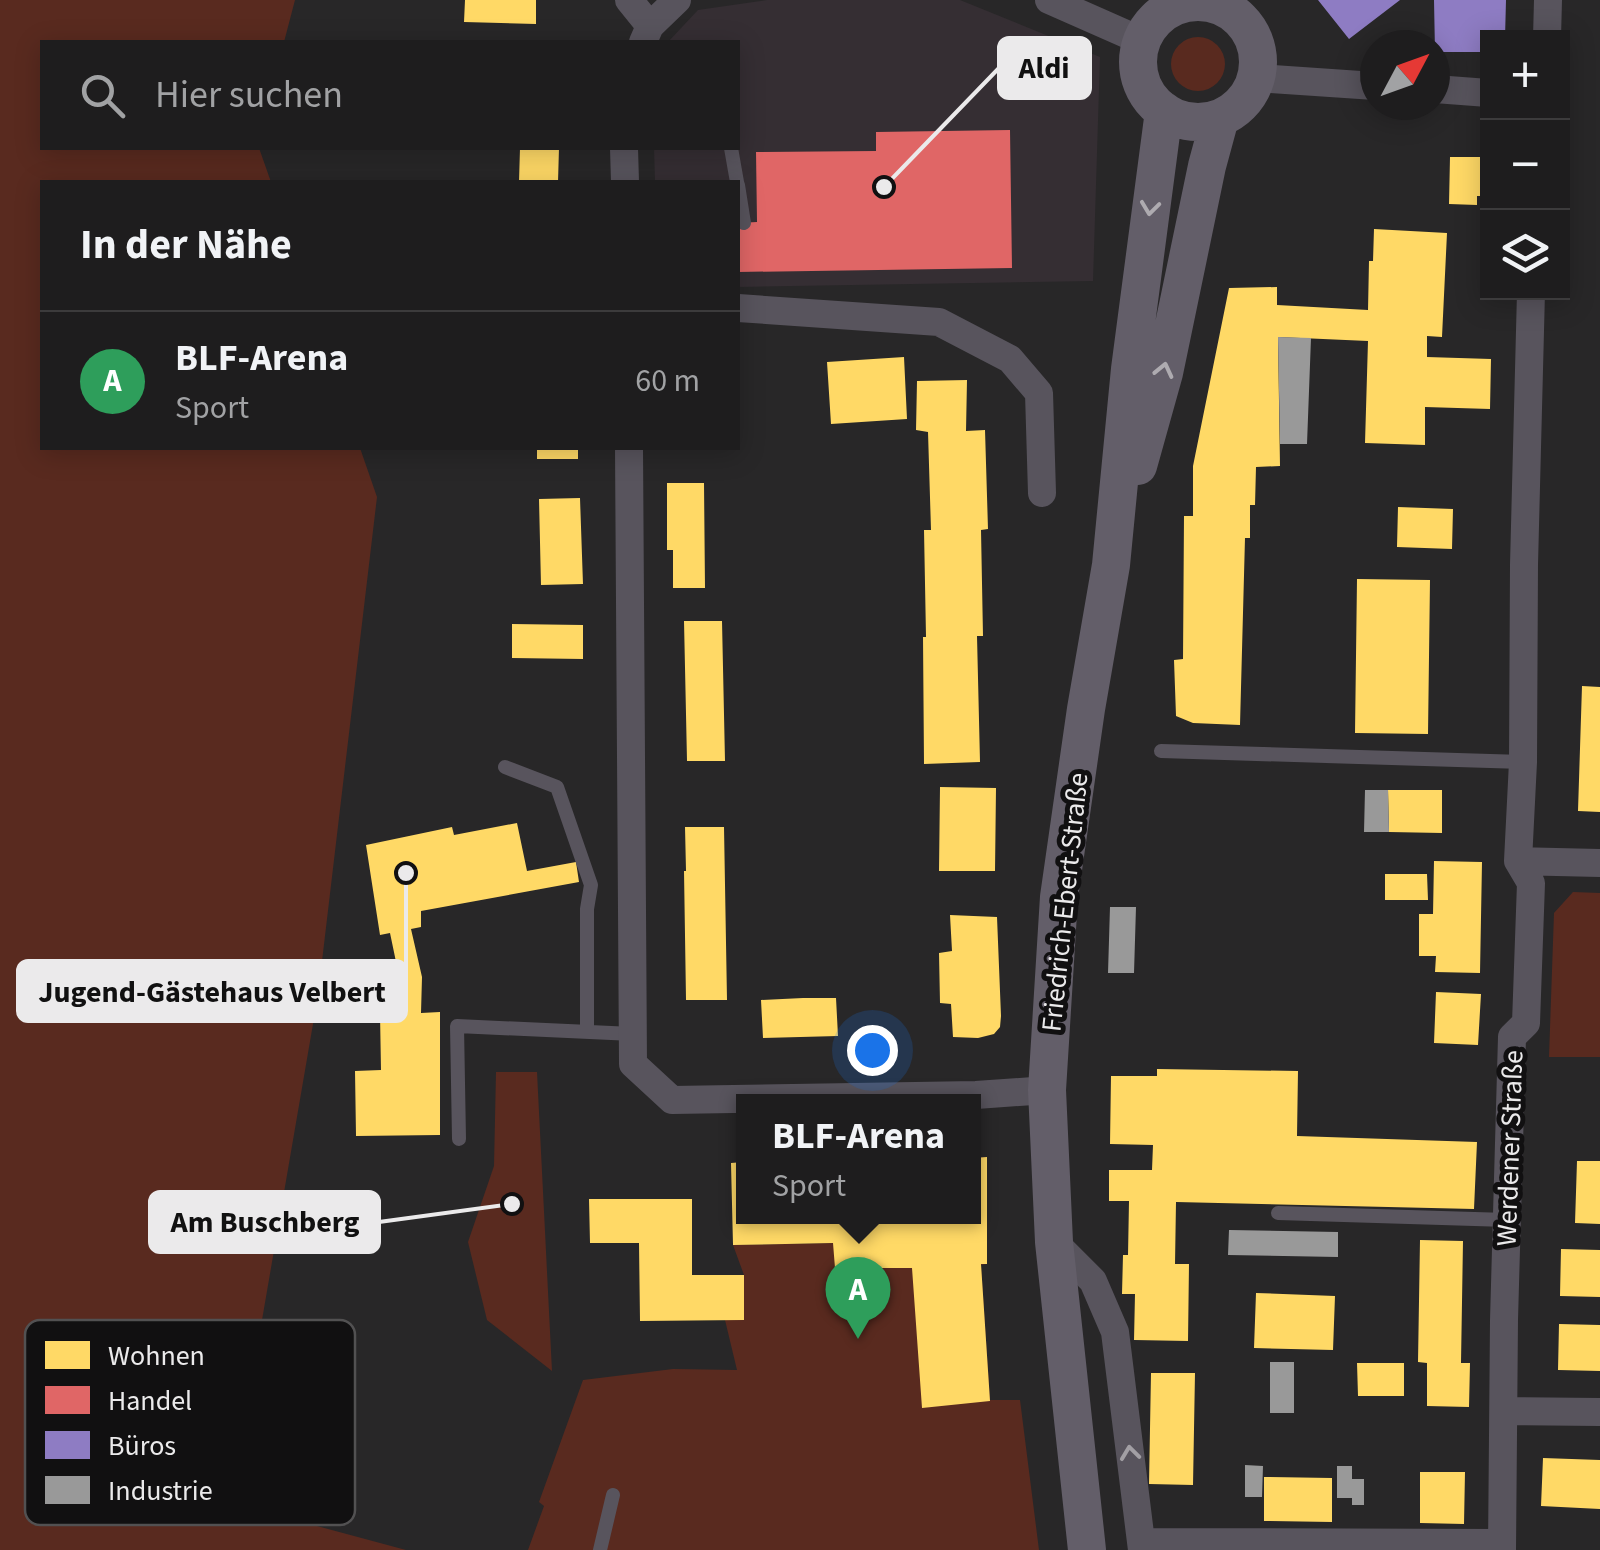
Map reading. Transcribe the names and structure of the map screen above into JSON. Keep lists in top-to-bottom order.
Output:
{
  "streets": {
    "main road": ["Friedrich-Ebert-Straße"],
    "street": ["Werdener Straße"]
  },
  "places": ["Aldi", "Jugend-Gästehaus Velbert", "Am Buschberg"],
  "legend": [
    "Wohnen",
    "Handel",
    "Büros",
    "Industrie"
  ],
  "north": "top right",
  "page": {
    "map_buttons": ["+", "−"],
    "search": "Hier suchen",
    "heading": "In der Nähe",
    "list": [
      {
        "mark": "A",
        "name": "BLF-Arena",
        "note": "Sport",
        "value": "60 m"
      }
    ],
    "popup": ["BLF-Arena", "Sport"],
    "pins": "A"
  }
}
